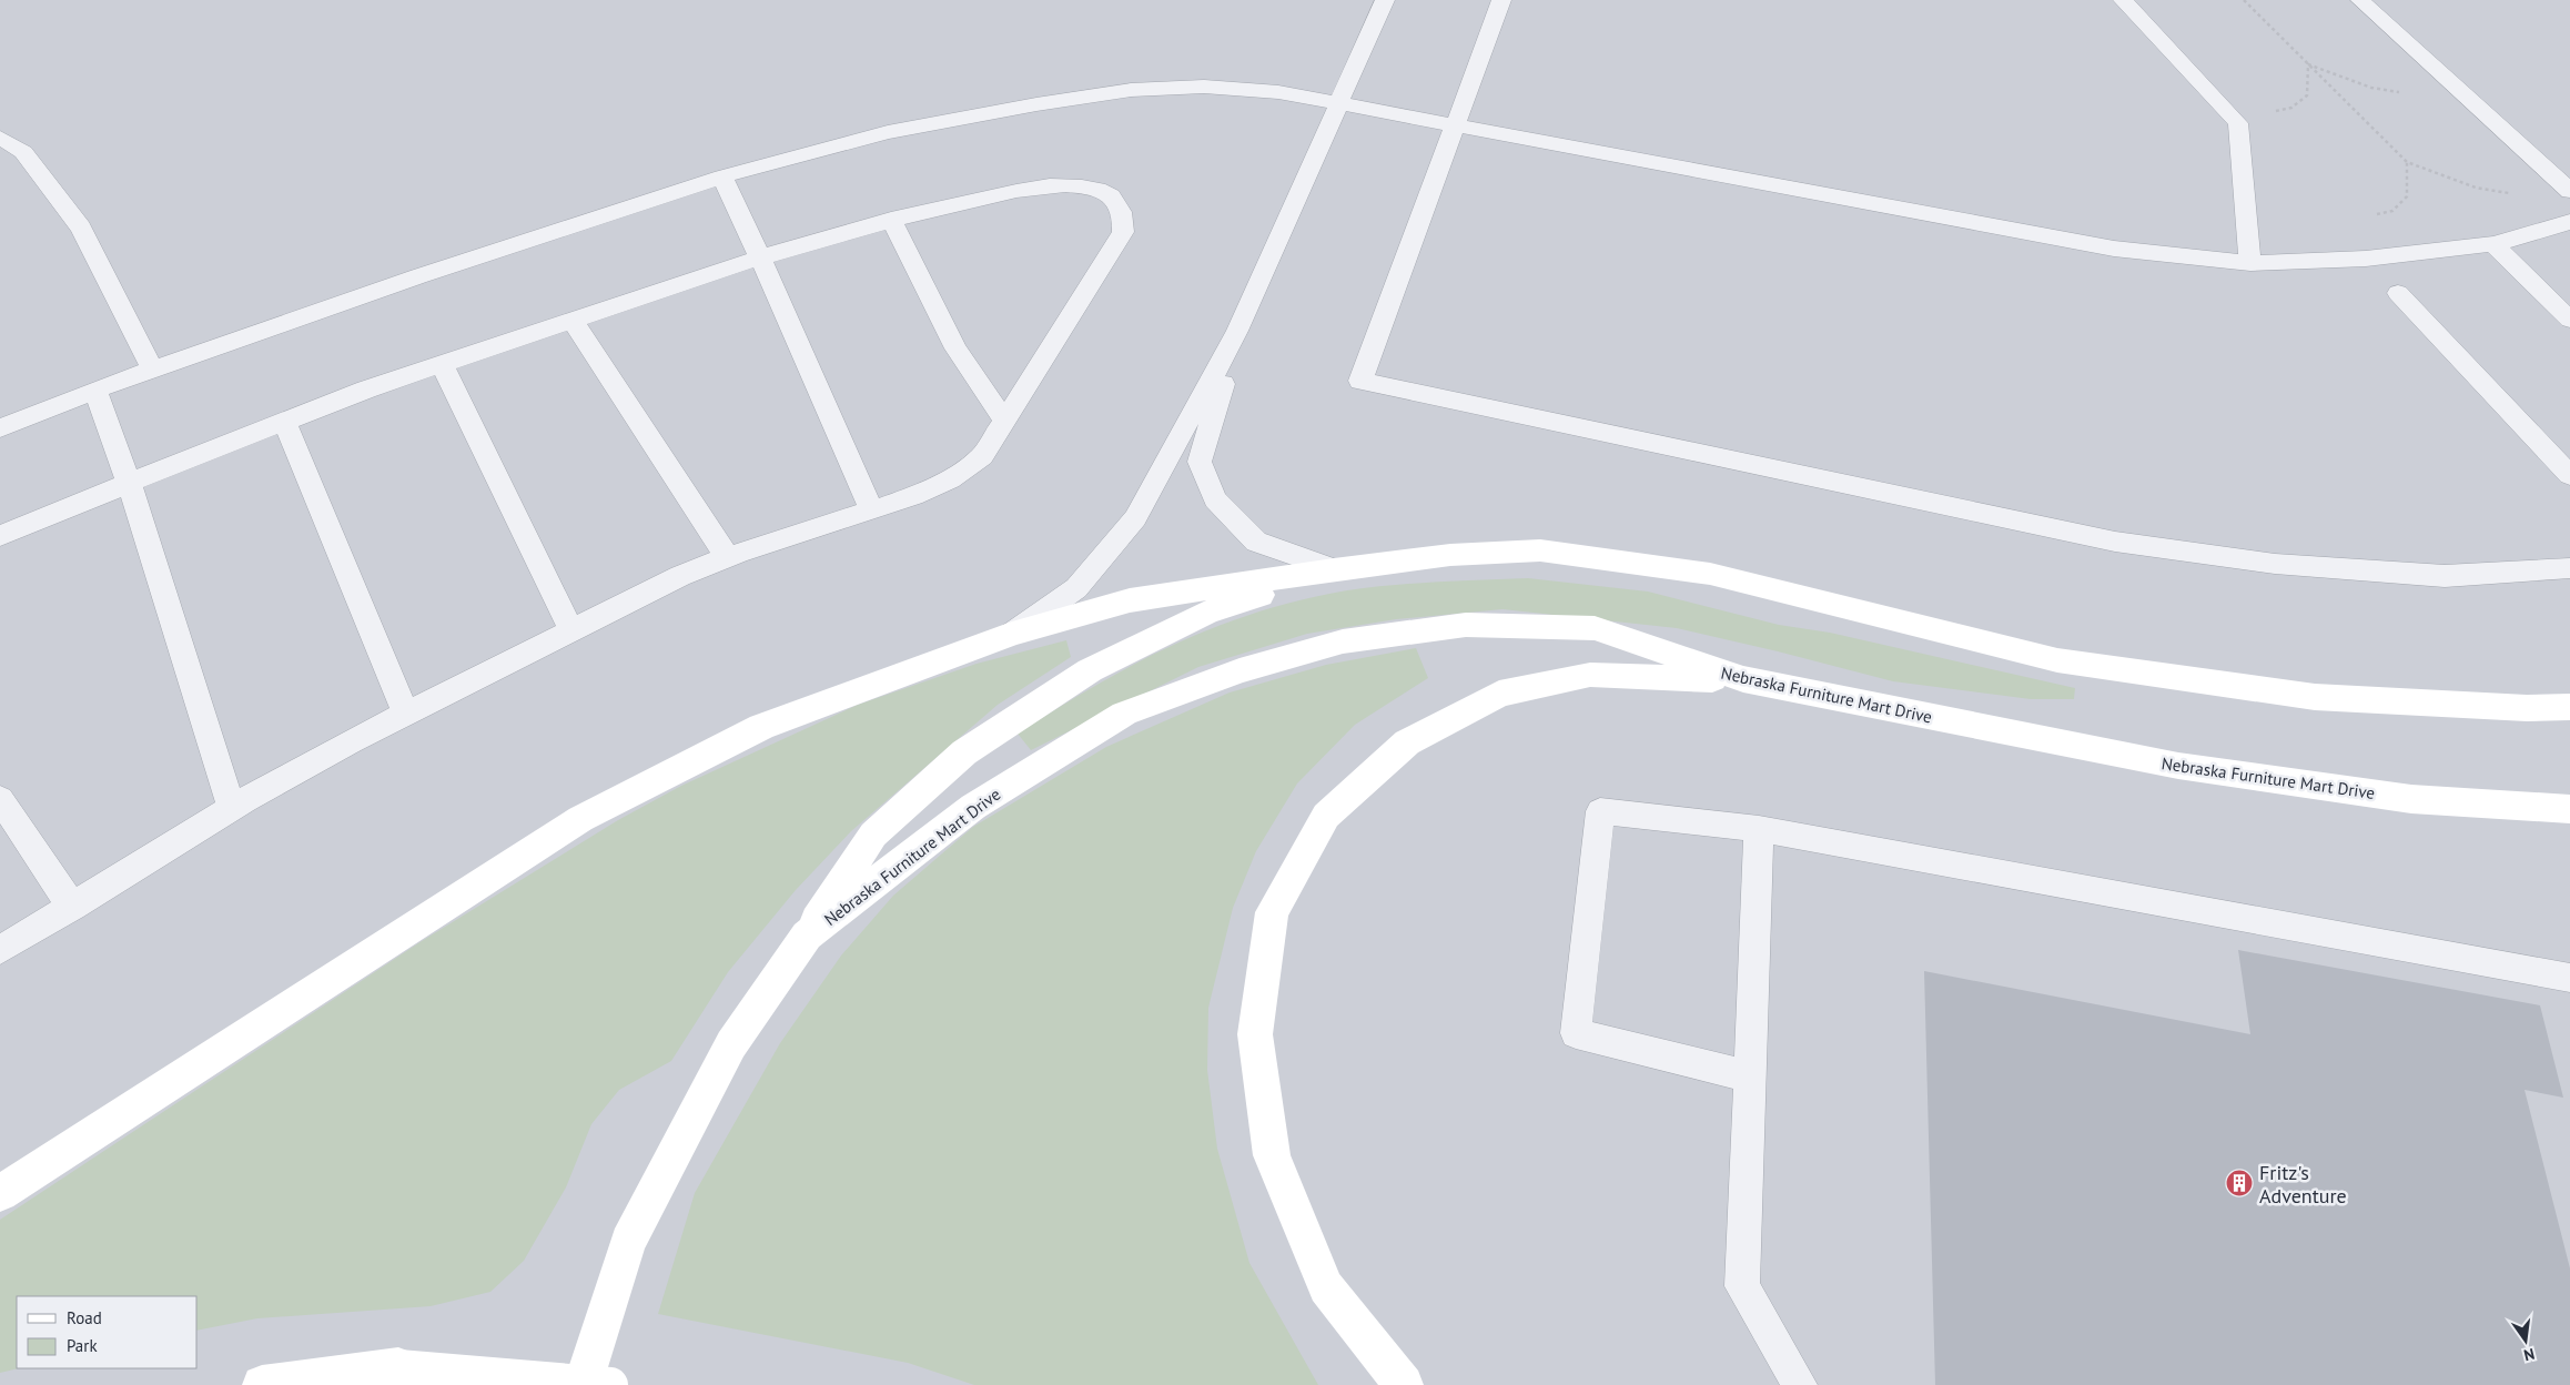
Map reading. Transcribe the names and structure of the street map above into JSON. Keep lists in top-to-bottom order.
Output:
{
  "streets": {
    "street": ["Nebraska Furniture Mart Drive"]
  },
  "places": {
    "building": ["Fritz's Adventure"]
  },
  "legend": ["Road", "Park"],
  "north": "bottom"
}
